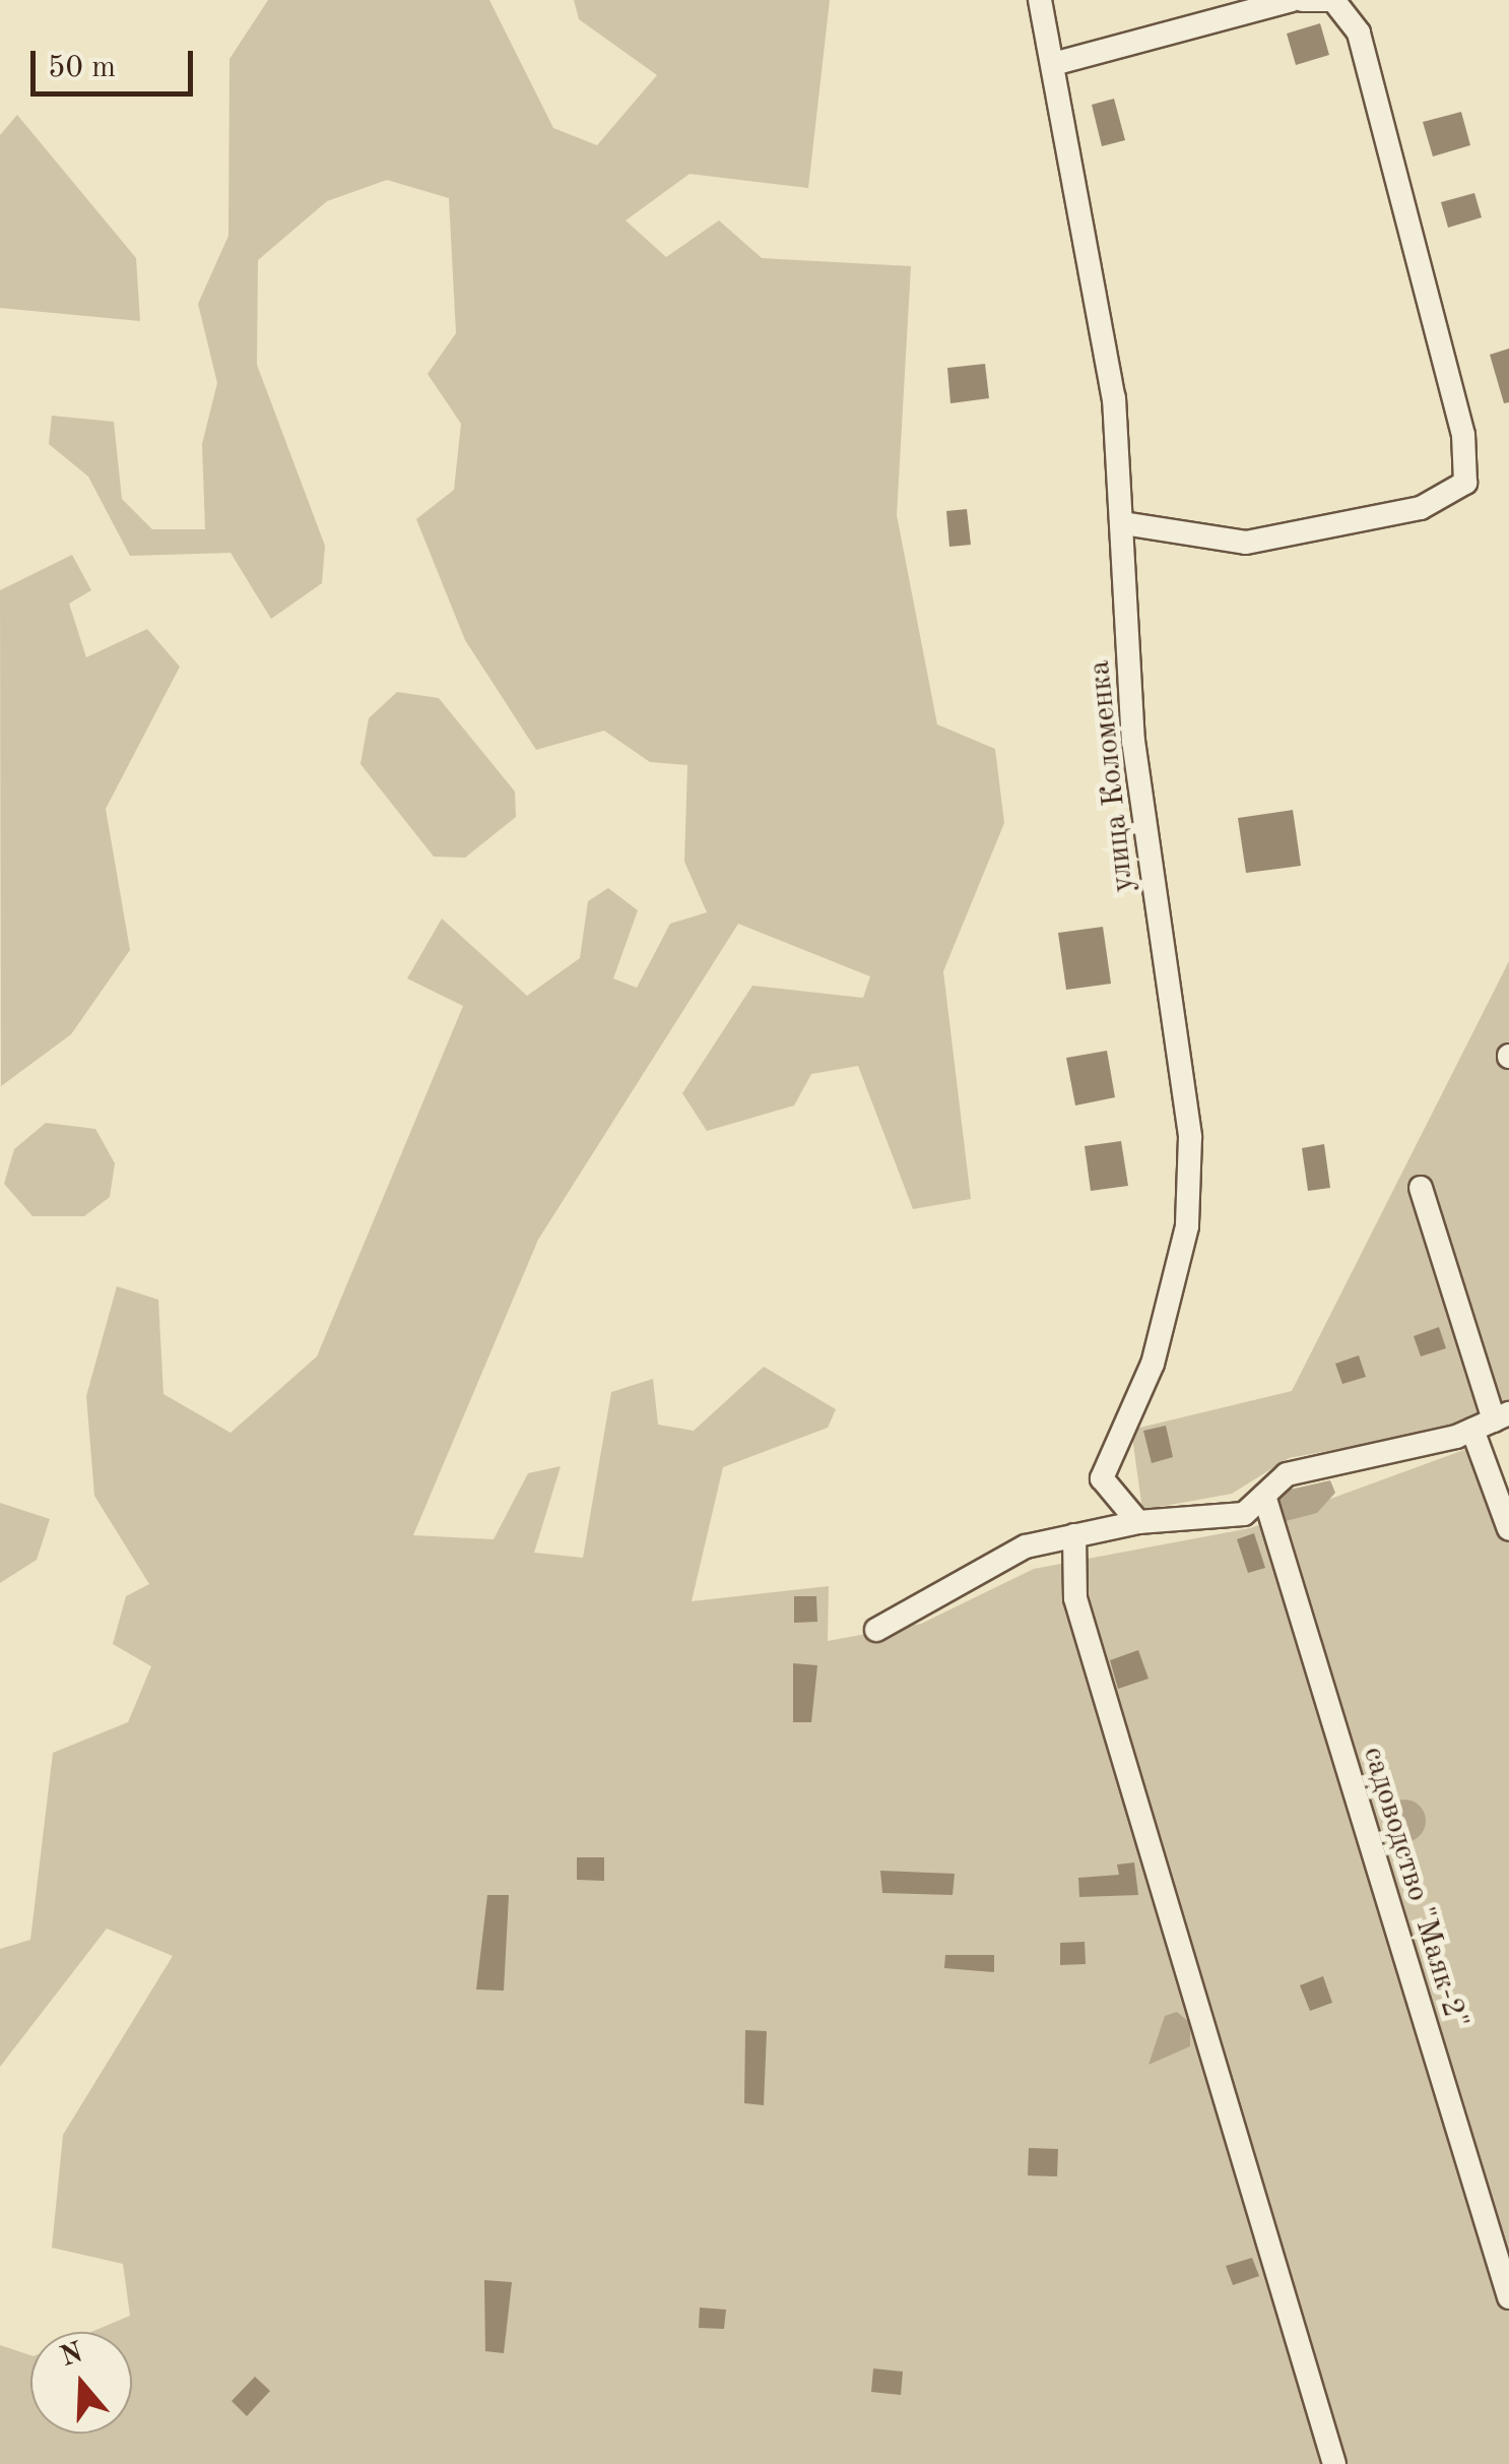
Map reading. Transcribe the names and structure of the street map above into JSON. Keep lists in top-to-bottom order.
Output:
{
  "streets": {
    "street": ["улица Коломенка", "садоводство \"Маяк-2\""]
  },
  "scale_bar": "50 m",
  "north": "top"
}
